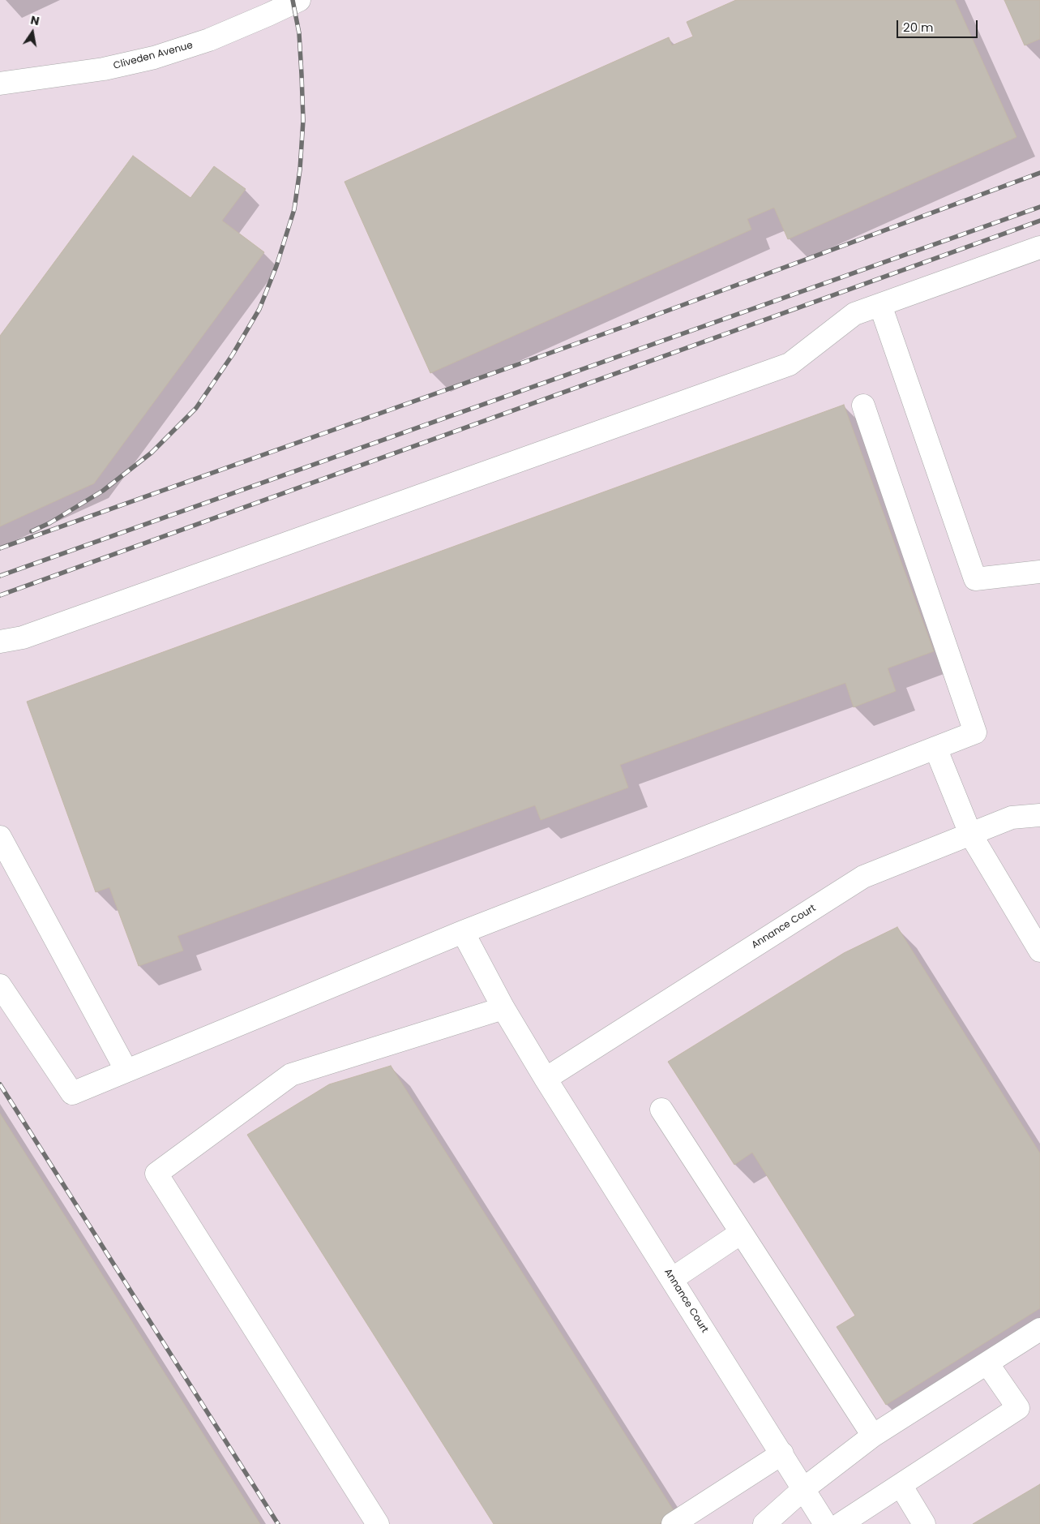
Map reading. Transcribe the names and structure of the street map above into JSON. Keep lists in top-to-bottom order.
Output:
{
  "streets": {
    "street": ["Cliveden Avenue", "Annance Court"]
  },
  "scale_bar": "20 m",
  "north": "top"
}
